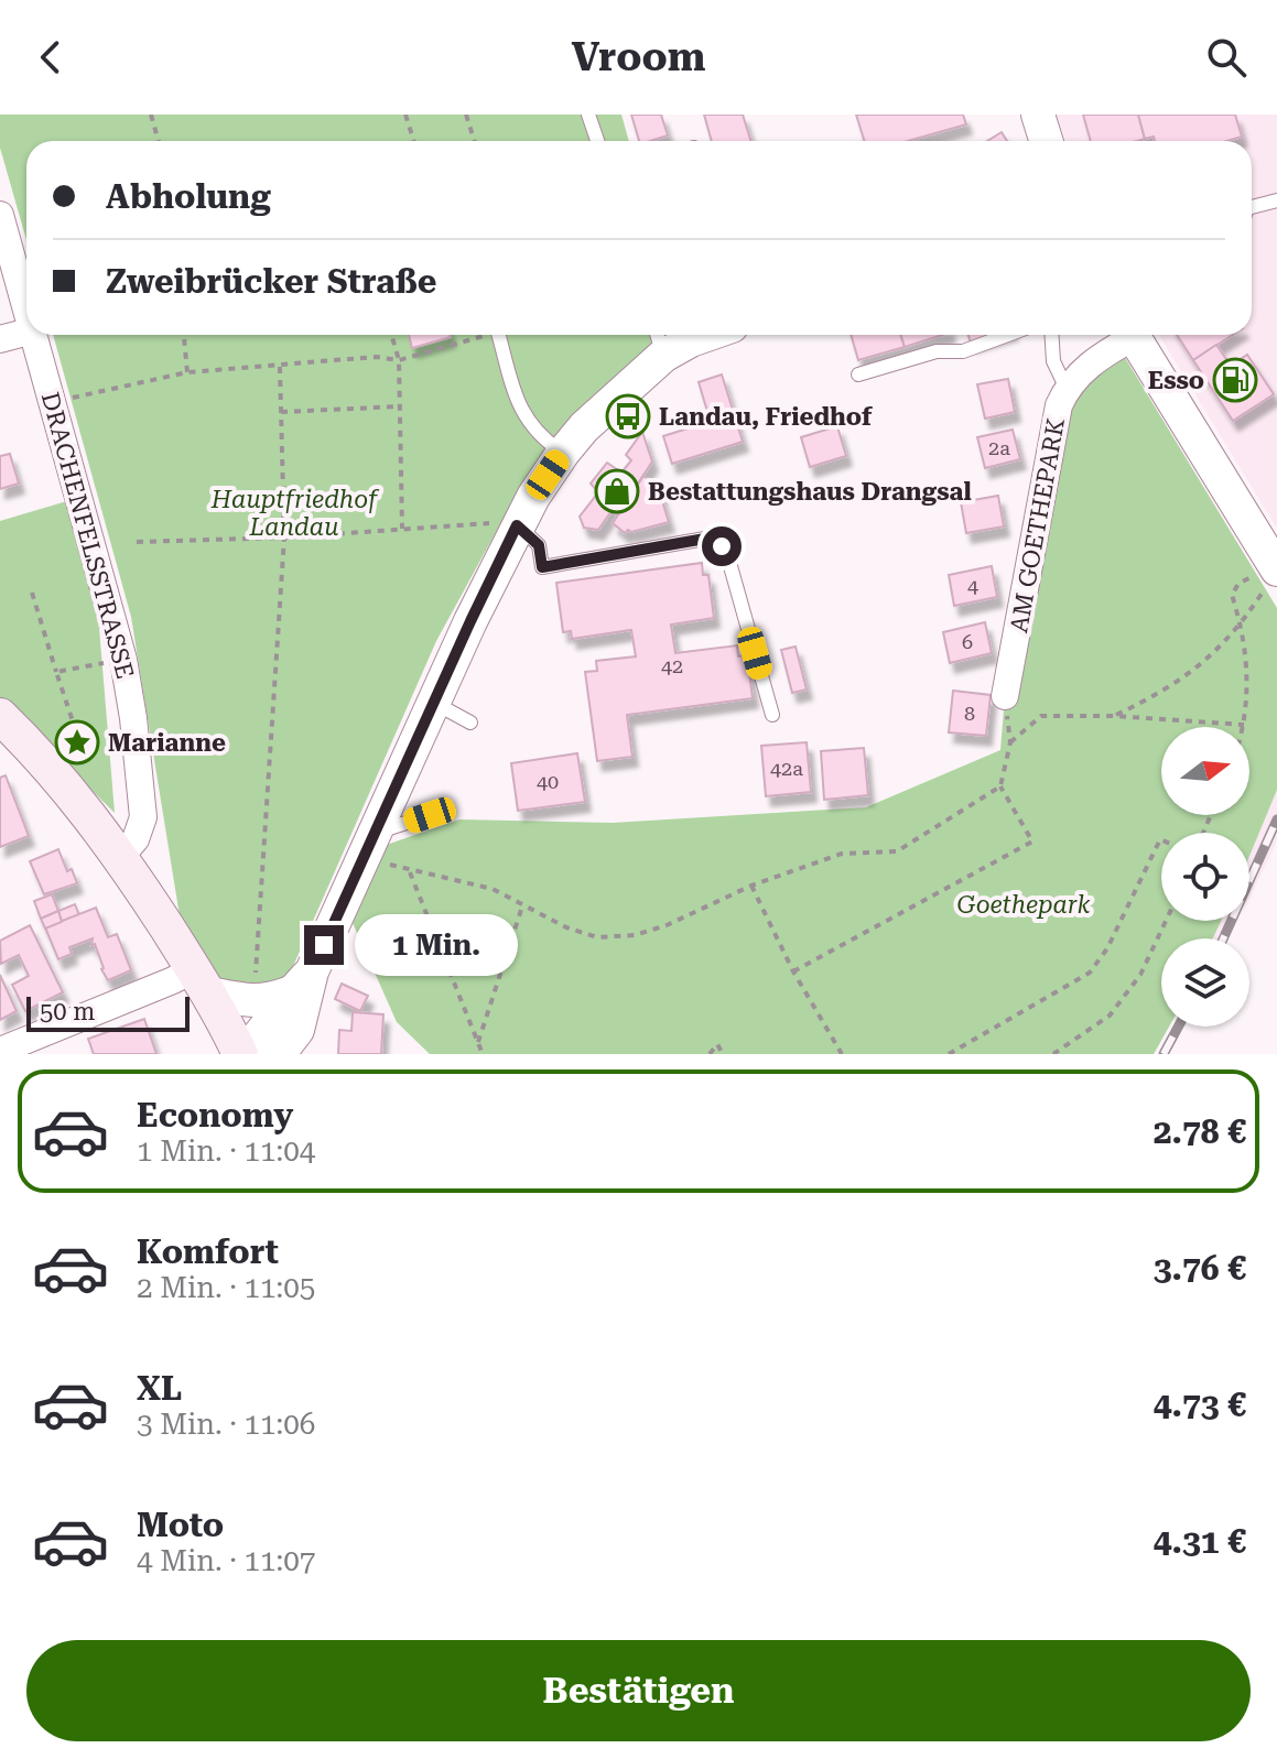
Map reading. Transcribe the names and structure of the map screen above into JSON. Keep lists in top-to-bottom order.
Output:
{
  "streets": {
    "street": ["AM GOETHEPARK", "DRACHENFELSSTRASSE"]
  },
  "parks": ["Hauptfriedhof Landau", "Goethepark"],
  "places": {
    "fuel station": ["Esso"],
    "bus stop": ["Landau, Friedhof"],
    "shop": ["Bestattungshaus Drangsal"],
    "place": ["Marianne"]
  },
  "house_numbers": [
    "2a",
    "4",
    "6",
    "42",
    "8",
    "42a",
    "40"
  ],
  "scale_bar": "50 m",
  "north": "right",
  "page": {
    "header": "Vroom",
    "banner": ["Abholung", "Zweibrücker Straße"],
    "bubble": "1 Min.",
    "scale": "50 m",
    "list": [
      {
        "name": "Economy",
        "note": "1 Min. · 11:04",
        "value": "2.78 €"
      },
      {
        "name": "Komfort",
        "note": "2 Min. · 11:05",
        "value": "3.76 €"
      },
      {
        "name": "XL",
        "note": "3 Min. · 11:06",
        "value": "4.73 €"
      },
      {
        "name": "Moto",
        "note": "4 Min. · 11:07",
        "value": "4.31 €"
      }
    ],
    "buttons": "Bestätigen"
  }
}
